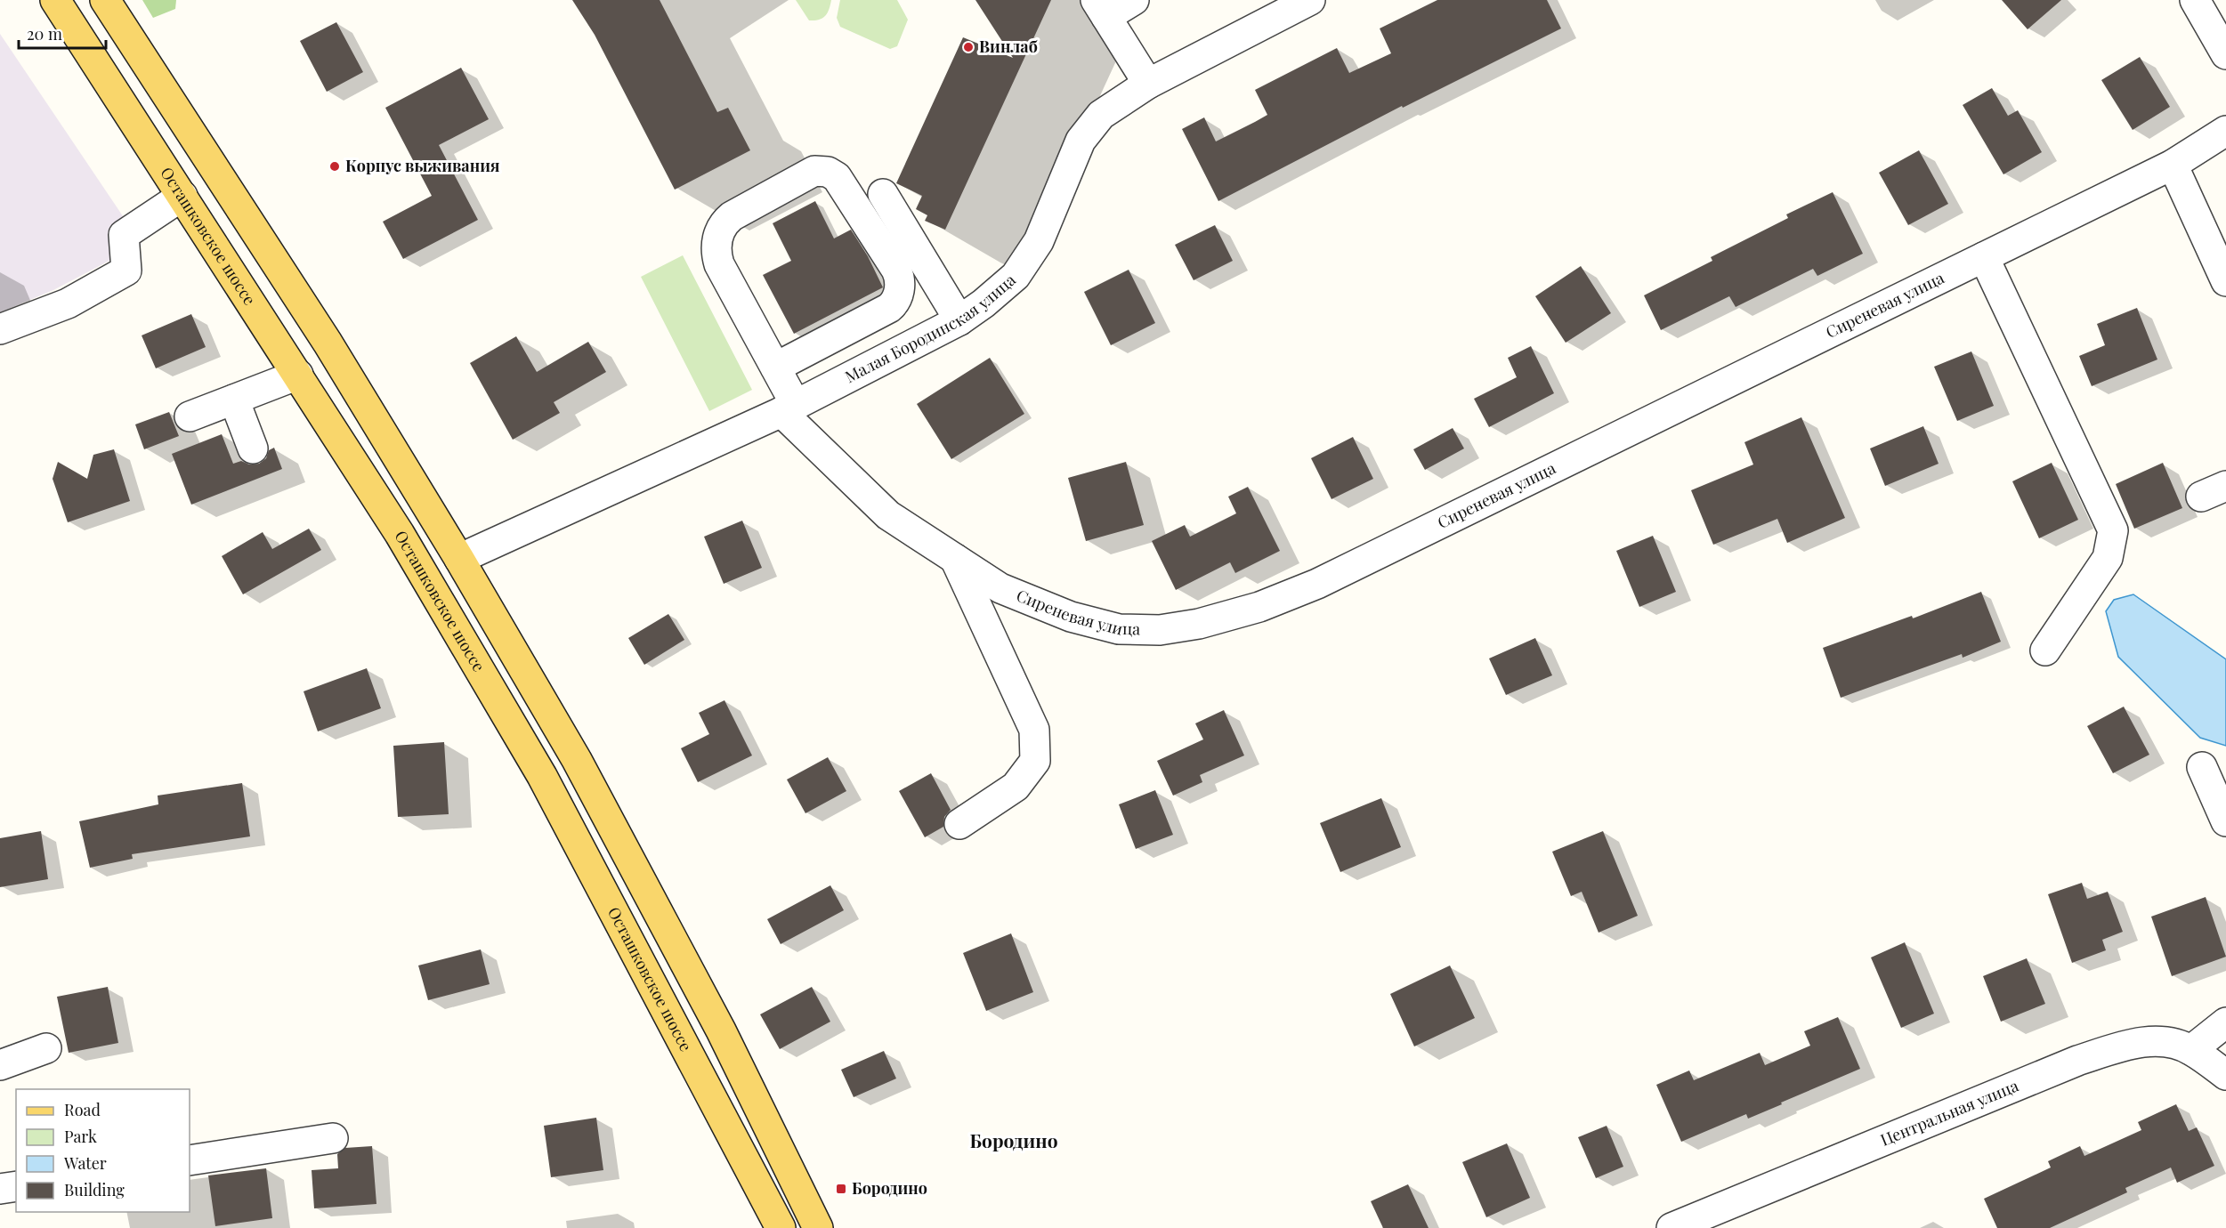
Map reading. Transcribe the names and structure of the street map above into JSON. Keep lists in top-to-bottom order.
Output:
{
  "streets": {
    "main road": ["Осташковское шоссе"],
    "street": ["Сиреневая улица", "Малая Бородинская улица", "Центральная улица"]
  },
  "crossings": [
    ["Сиреневая улица", "Малая Бородинская улица"]
  ],
  "districts": ["Бородино"],
  "places": {
    "other": ["Винлаб", "Корпус выживания"],
    "transit": ["Бородино"]
  },
  "legend": [
    "Road",
    "Park",
    "Water",
    "Building"
  ],
  "scale_bar": "20 m"
}
